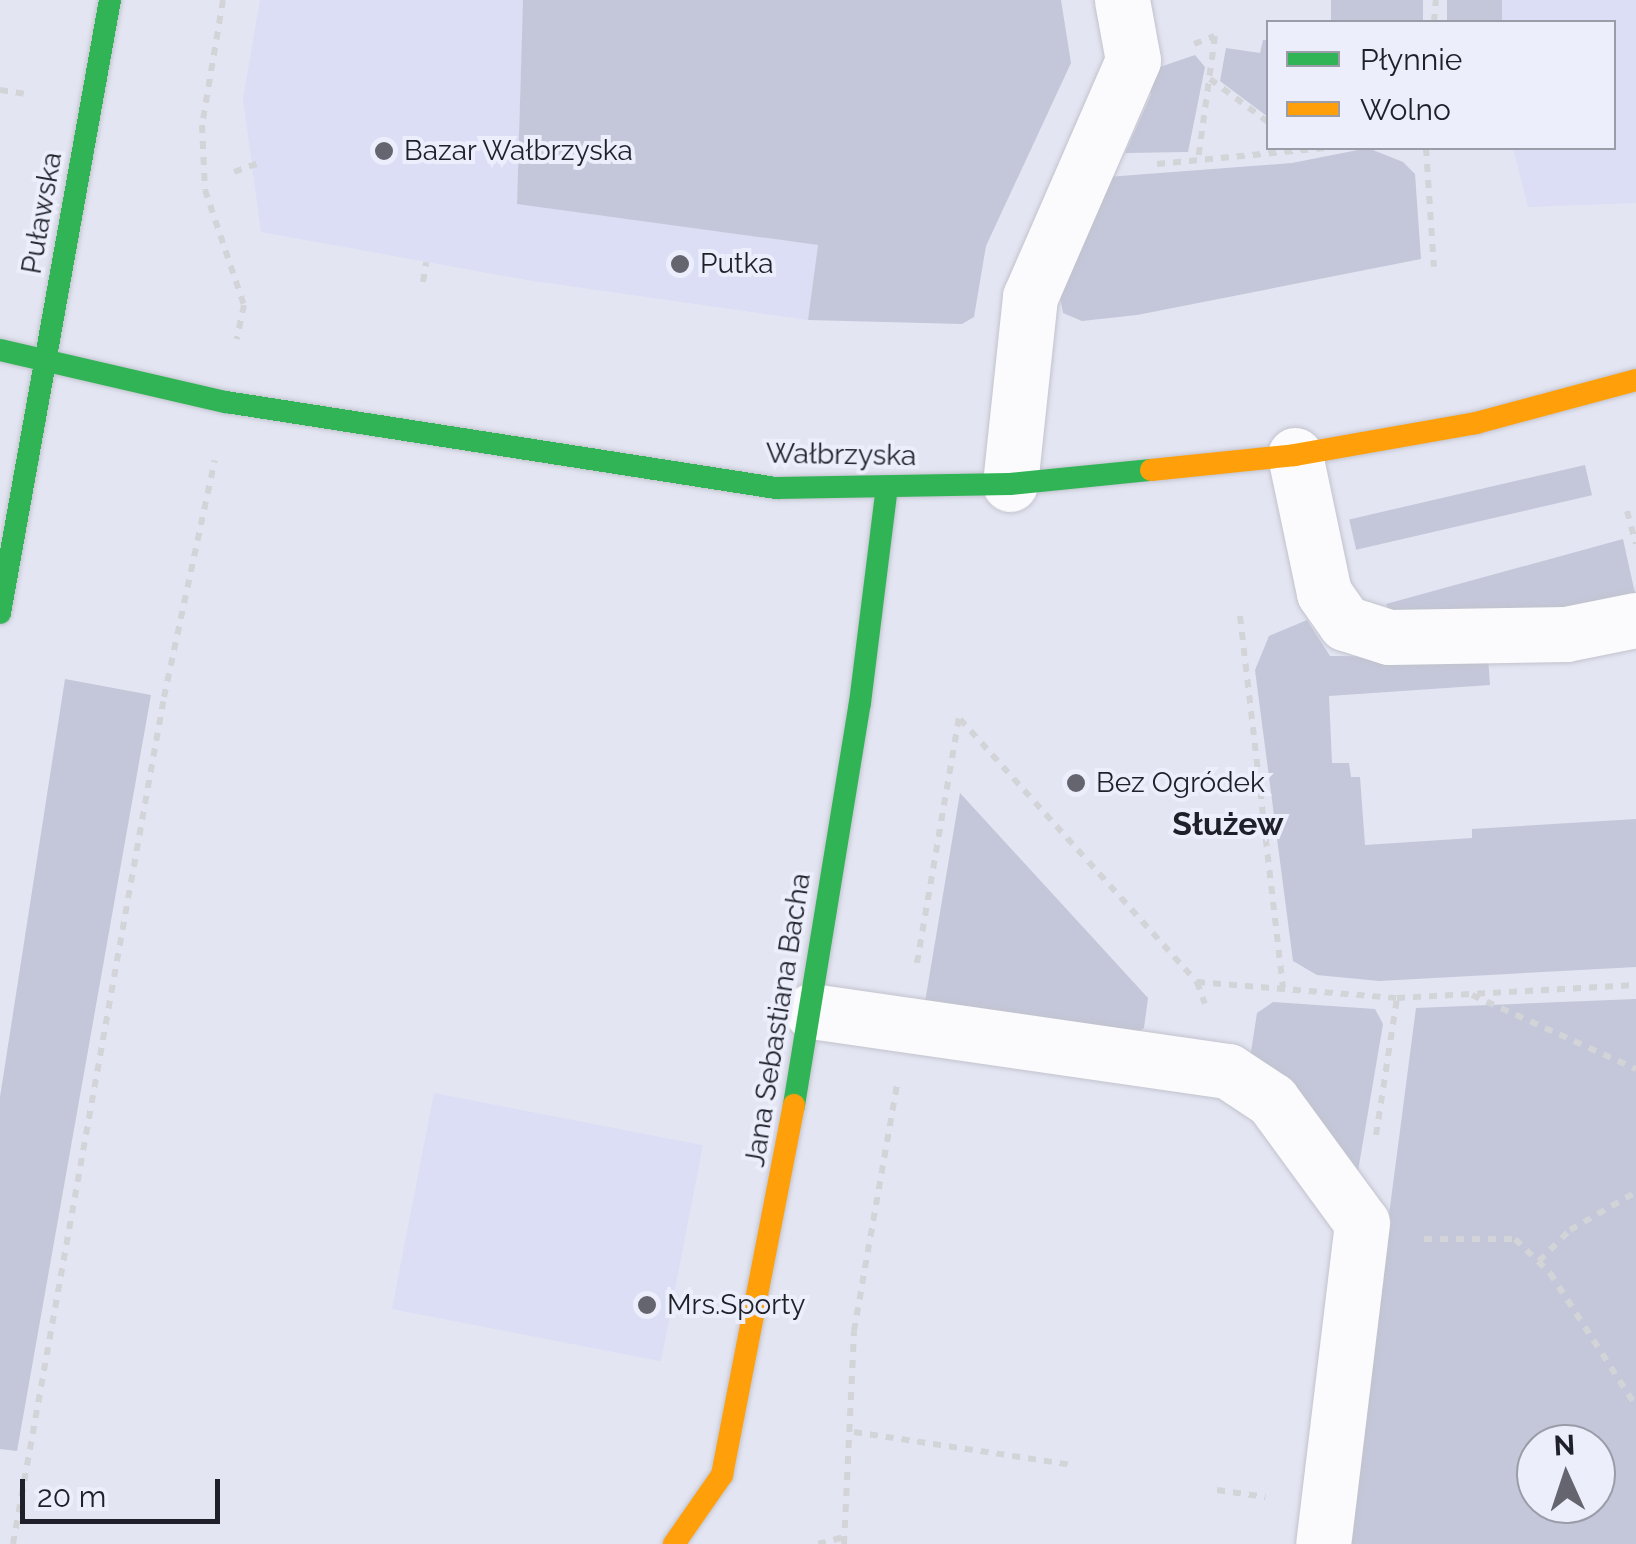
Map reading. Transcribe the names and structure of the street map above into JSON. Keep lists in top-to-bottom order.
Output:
{
  "streets": {
    "street": ["Puławska", "Wałbrzyska", "Jana Sebastiana Bacha"]
  },
  "crossings": [
    ["Puławska", "Wałbrzyska"],
    ["Wałbrzyska", "Jana Sebastiana Bacha"]
  ],
  "districts": ["Służew"],
  "places": [
    "Bazar Wałbrzyska",
    "Putka",
    "Bez Ogródek",
    "Mrs.Sporty"
  ],
  "legend": ["Płynnie", "Wolno"],
  "scale_bar": "20 m",
  "north": "top"
}
